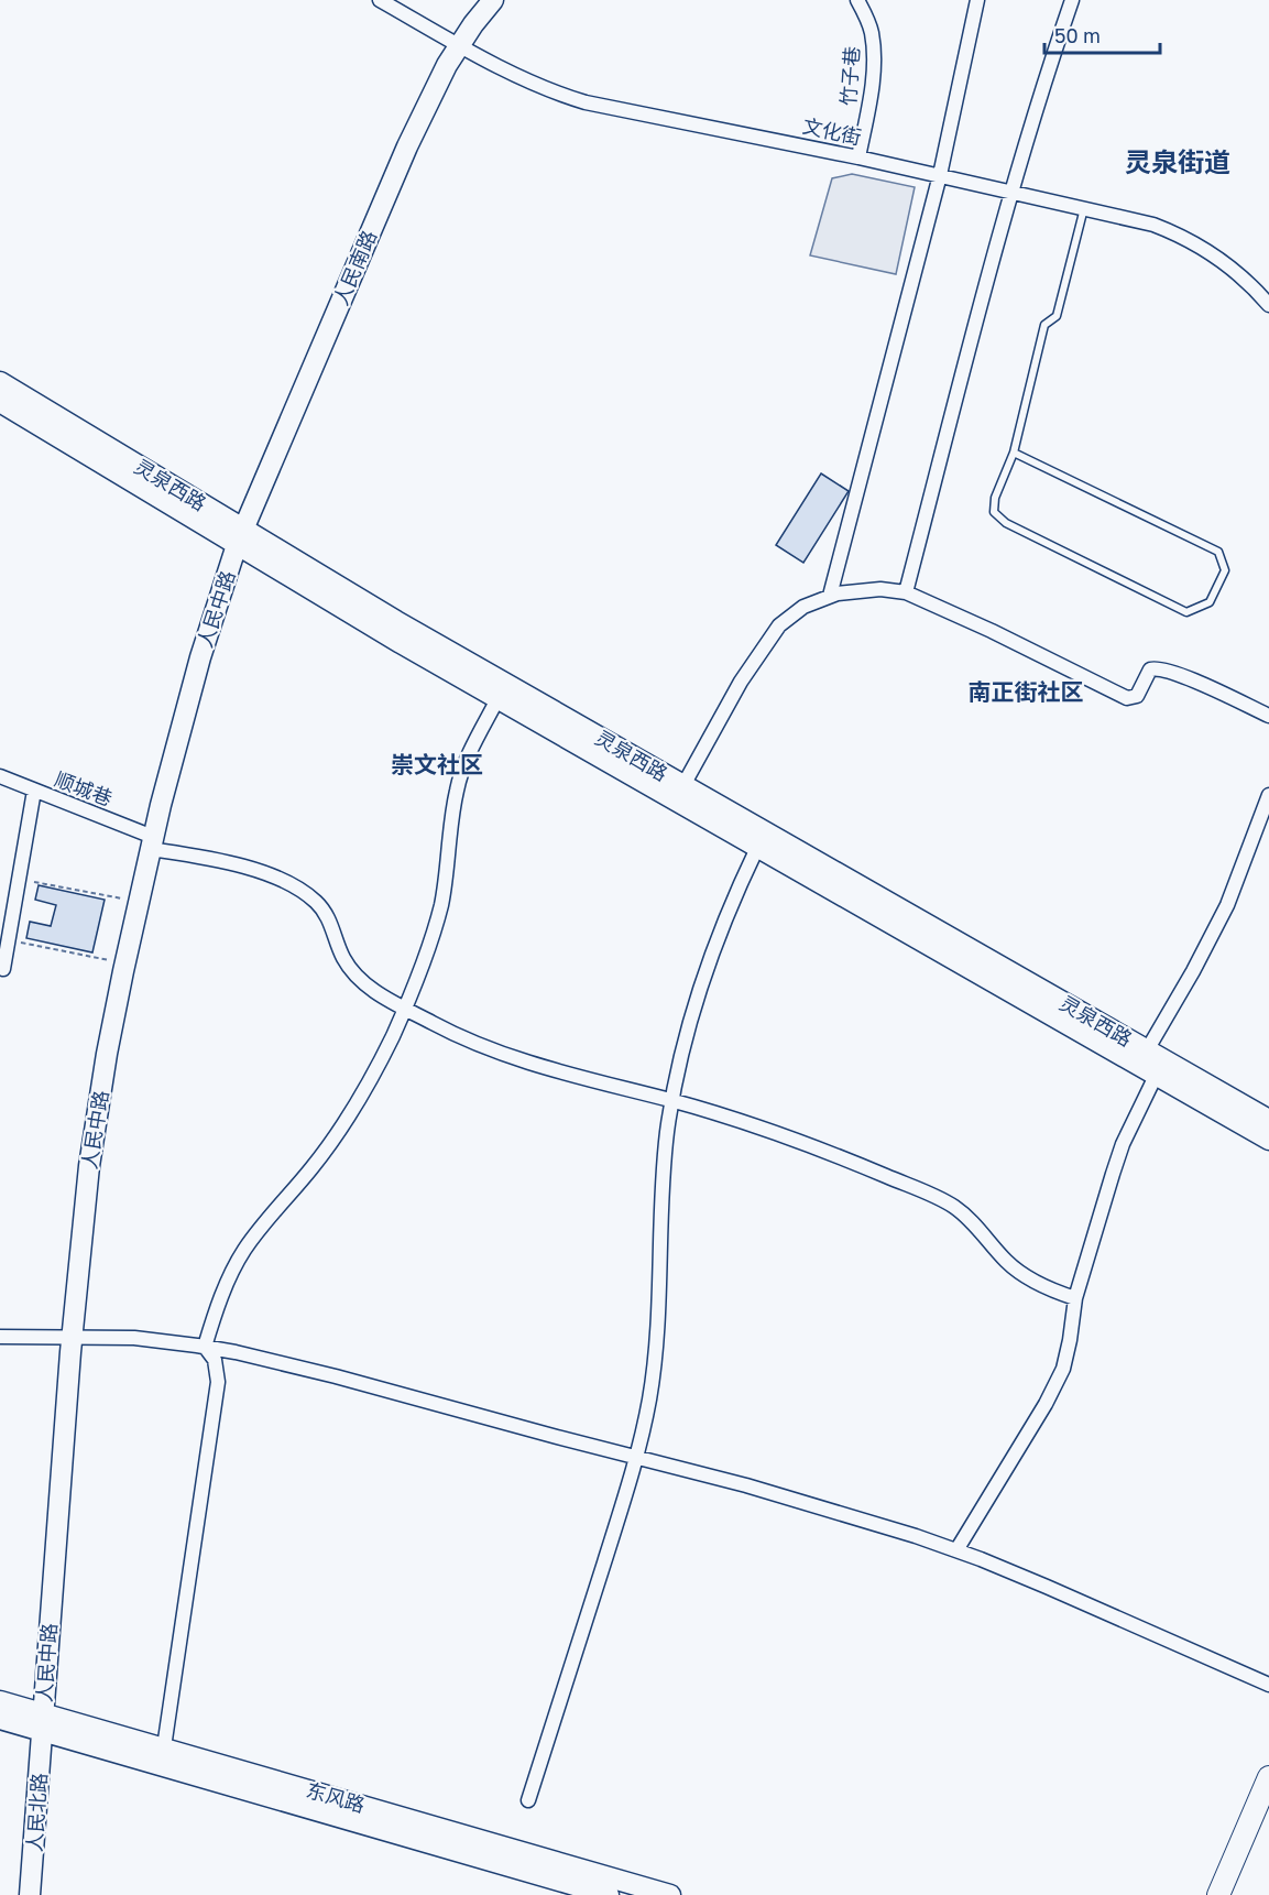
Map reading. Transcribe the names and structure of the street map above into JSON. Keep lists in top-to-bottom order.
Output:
{
  "streets": {
    "street": [
      "竹子巷",
      "文化街",
      "人民南路",
      "灵泉西路",
      "人民中路",
      "顺城巷",
      "东风路",
      "人民北路"
    ]
  },
  "crossings": [
    ["竹子巷", "文化街"],
    ["文化街", "人民南路"],
    ["人民南路", "灵泉西路"],
    ["人民南路", "人民中路"],
    ["灵泉西路", "人民中路"],
    ["人民中路", "顺城巷"],
    ["人民中路", "东风路"],
    ["人民中路", "人民北路"],
    ["东风路", "人民北路"]
  ],
  "districts": ["灵泉街道", "南正街社区", "崇文社区"],
  "scale_bar": "50 m"
}
